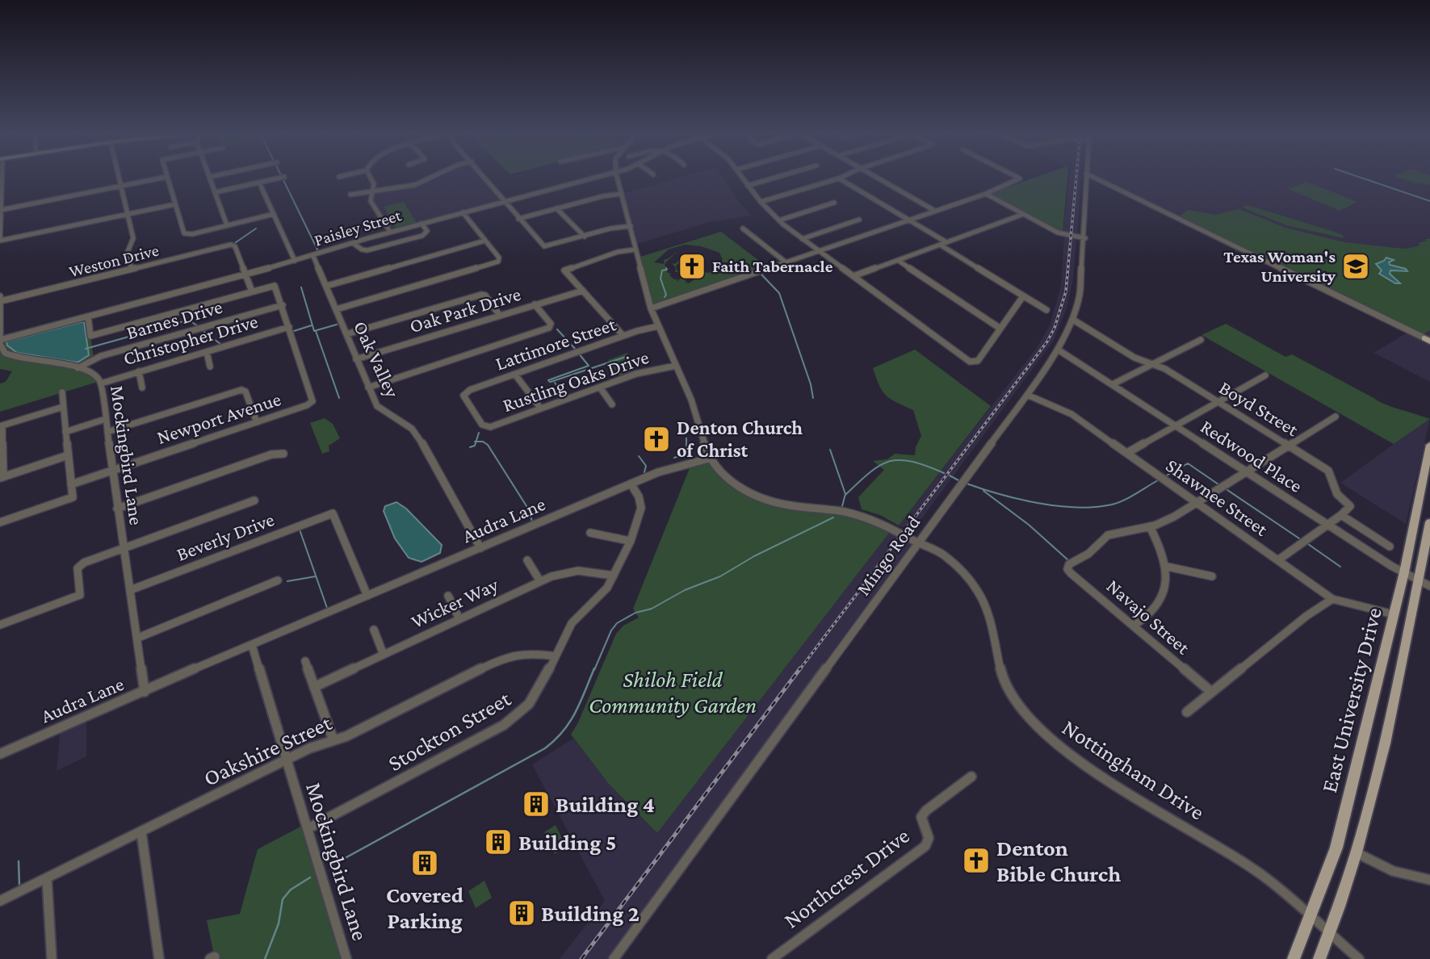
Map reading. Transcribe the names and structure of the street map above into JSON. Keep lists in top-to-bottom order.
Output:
{
  "streets": {
    "main road": ["East University Drive"],
    "street": [
      "Paisley Street",
      "Weston Drive",
      "Oak Park Drive",
      "Barnes Drive",
      "Christopher Drive",
      "Lattimore Street",
      "Oak Valley",
      "Rustling Oaks Drive",
      "Boyd Street",
      "Newport Avenue",
      "Mockingbird Lane",
      "Redwood Place",
      "Shawnee Street",
      "Audra Lane",
      "Beverly Drive",
      "Mingo Road",
      "Wicker Way",
      "Navajo Street",
      "Stockton Street",
      "Oakshire Street",
      "Nottingham Drive",
      "Northcrest Drive"
    ]
  },
  "crossings": [
    ["Paisley Street", "Weston Drive"],
    ["Paisley Street", "Oak Valley"],
    ["Paisley Street", "Mockingbird Lane"],
    ["Oak Park Drive", "Oak Valley"],
    ["Barnes Drive", "Mockingbird Lane"],
    ["Christopher Drive", "Newport Avenue"],
    ["Christopher Drive", "Mockingbird Lane"],
    ["Lattimore Street", "Rustling Oaks Drive"],
    ["Oak Valley", "Audra Lane"],
    ["Boyd Street", "Mingo Road"],
    ["Newport Avenue", "Mockingbird Lane"],
    ["Mockingbird Lane", "Audra Lane"],
    ["Mockingbird Lane", "Beverly Drive"],
    ["Mockingbird Lane", "Stockton Street"],
    ["Mockingbird Lane", "Oakshire Street"],
    ["Redwood Place", "Mingo Road"],
    ["Redwood Place", "East University Drive"],
    ["Shawnee Street", "Mingo Road"],
    ["Shawnee Street", "East University Drive"],
    ["Audra Lane", "Beverly Drive"],
    ["Audra Lane", "Stockton Street"],
    ["Audra Lane", "Nottingham Drive"],
    ["Mingo Road", "Nottingham Drive"],
    ["Wicker Way", "Stockton Street"],
    ["East University Drive", "Nottingham Drive"],
    ["Stockton Street", "Oakshire Street"]
  ],
  "parks": ["Shiloh Field Community Garden"],
  "places": {
    "church": ["Faith Tabernacle", "Denton Church of Christ", "Denton Bible Church"],
    "school or university": ["Texas Woman's University"],
    "building": [
      "Building 4",
      "Building 5",
      "Covered Parking",
      "Building 2"
    ]
  }
}
